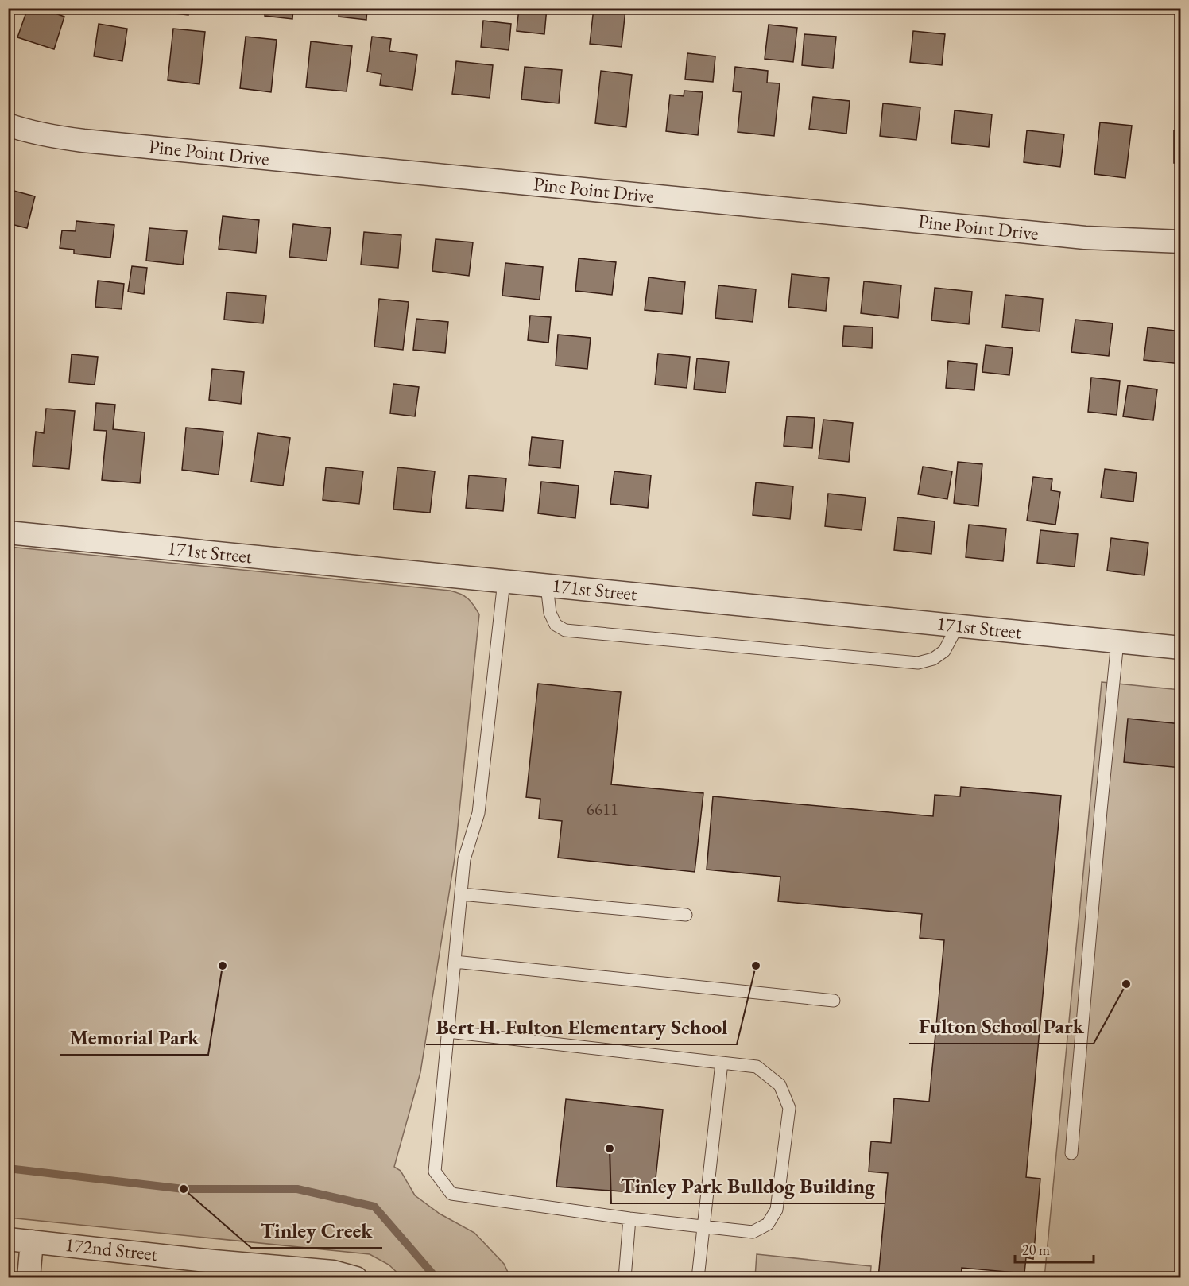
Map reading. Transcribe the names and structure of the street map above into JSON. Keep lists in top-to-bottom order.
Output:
{
  "streets": {
    "street": ["Pine Point Drive", "171st Street", "172nd Street"]
  },
  "places": [
    "Memorial Park",
    "Bert H. Fulton Elementary School",
    "Fulton School Park",
    "Tinley Park Bulldog Building",
    "Tinley Creek"
  ],
  "house_numbers": ["6611"],
  "scale_bar": "20 m"
}
